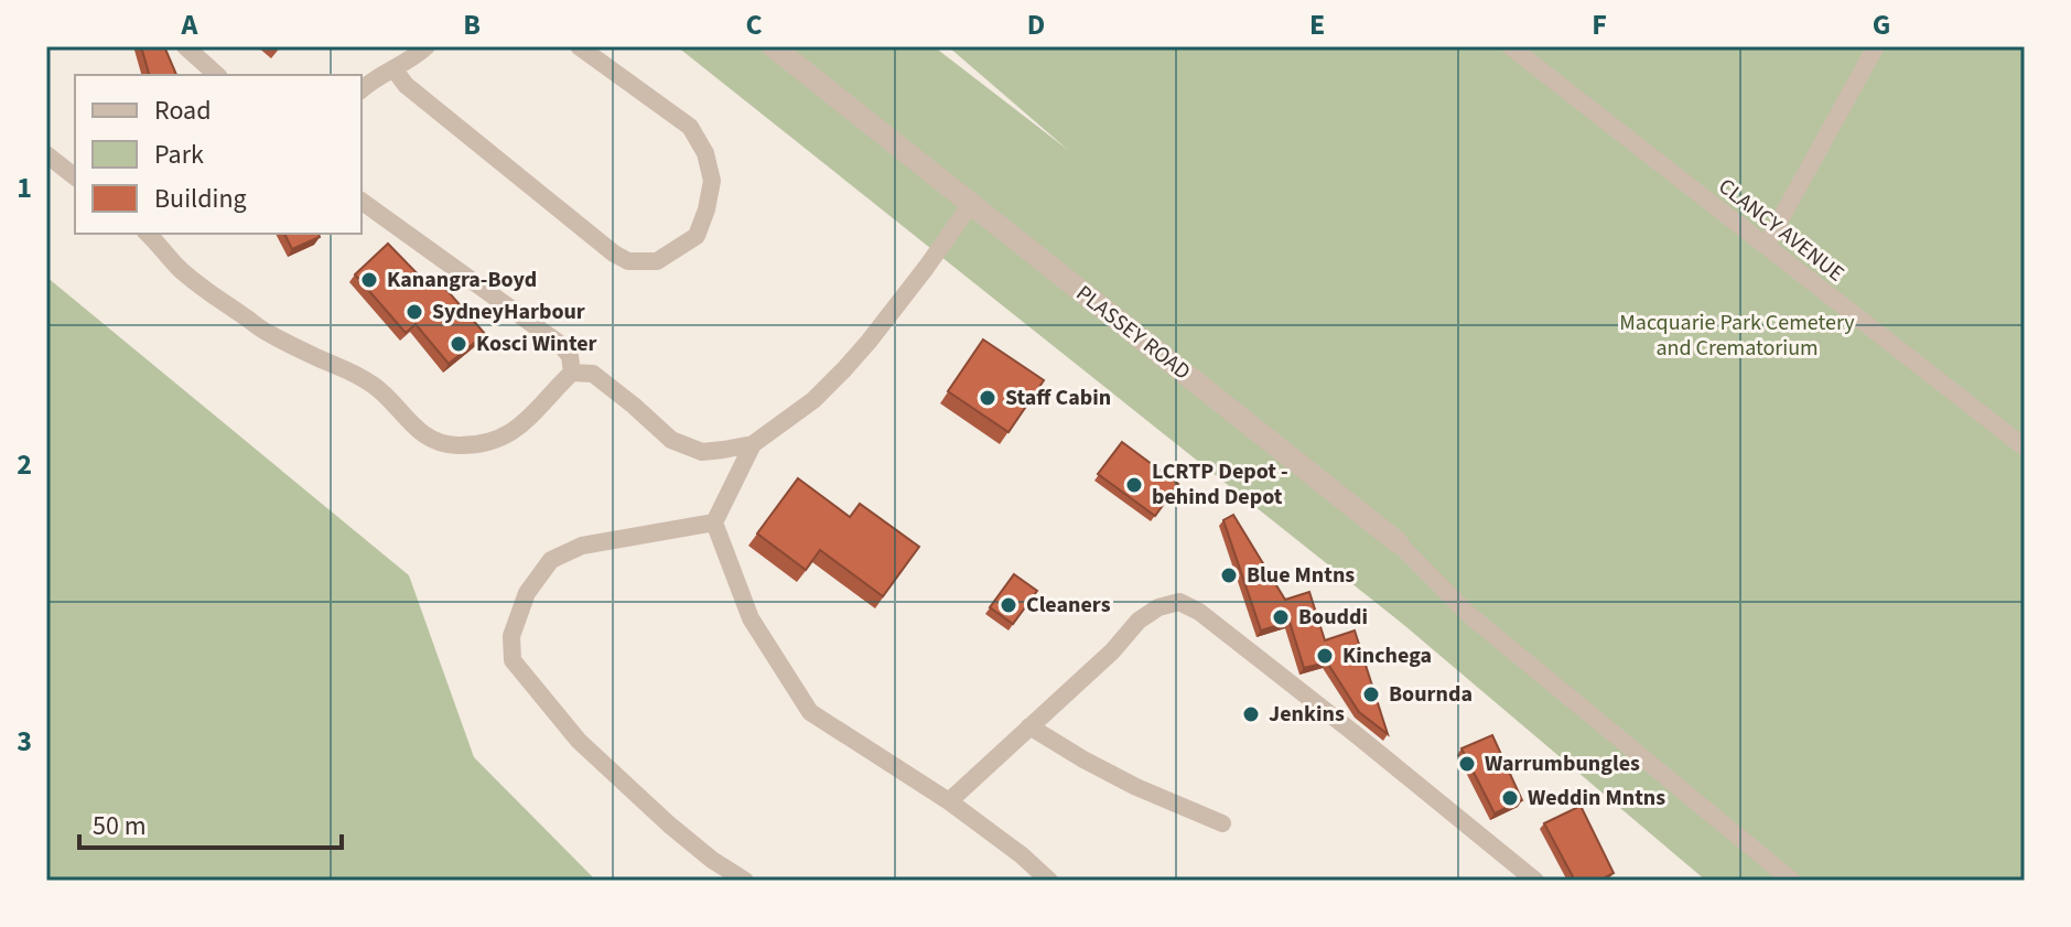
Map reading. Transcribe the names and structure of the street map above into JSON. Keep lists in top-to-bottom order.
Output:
{
  "streets": {
    "street": ["PLASSEY ROAD"],
    "lane": ["CLANCY AVENUE"]
  },
  "parks": ["Macquarie Park Cemetery and Crematorium"],
  "places": [
    "Kanangra-Boyd",
    "SydneyHarbour",
    "Kosci Winter",
    "Staff Cabin",
    "LCRTP Depot - behind Depot",
    "Blue Mntns",
    "Cleaners",
    "Bouddi",
    "Kinchega",
    "Bournda",
    "Jenkins",
    "Warrumbungles",
    "Weddin Mntns"
  ],
  "legend": ["Road", "Park", "Building"],
  "scale_bar": "50 m",
  "grid": {
    "columns": [
      "A",
      "B",
      "C",
      "D",
      "E",
      "F",
      "G"
    ],
    "rows": ["1", "2", "3"]
  }
}
